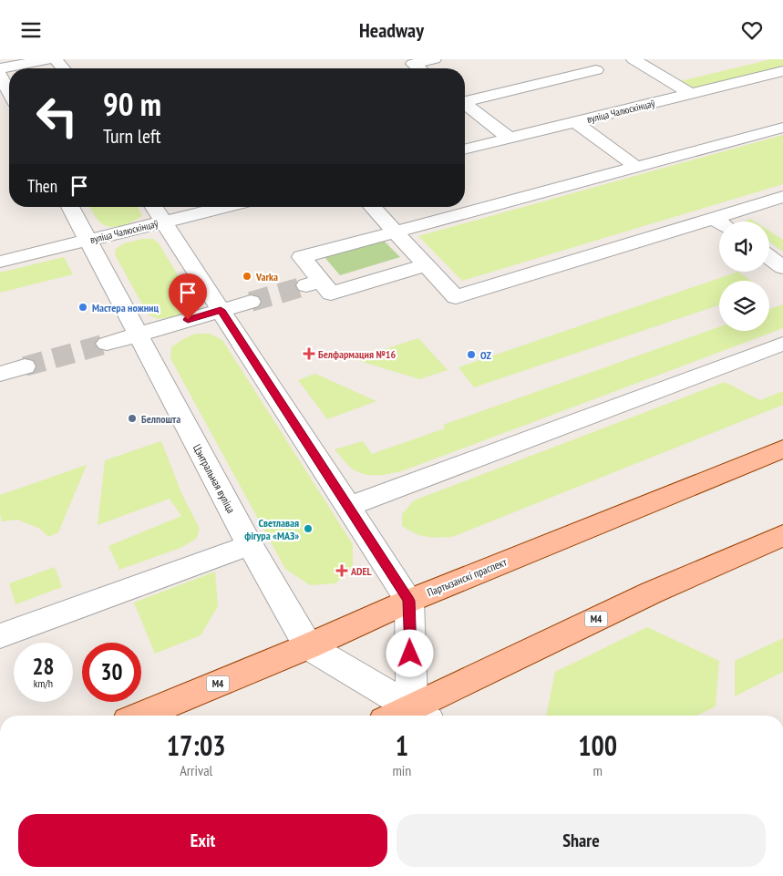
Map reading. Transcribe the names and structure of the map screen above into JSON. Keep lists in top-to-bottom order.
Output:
{
  "streets": {
    "main road": ["Партызанскі праспект", "М4"],
    "street": ["вуліца Чалюскінцаў", "Цэнтральная вуліца"]
  },
  "crossings": [
    ["вуліца Чалюскінцаў", "Цэнтральная вуліца"],
    ["Цэнтральная вуліца", "Партызанскі праспект"],
    ["Цэнтральная вуліца", "М4"]
  ],
  "places": {
    "other": [
      "Varka",
      "Мастера ножниц",
      "OZ",
      "Белпошта",
      "Светлавая фігура «МАЗ»"
    ],
    "health": ["Белфармация №16", "ADEL"]
  },
  "page": {
    "header": "Headway",
    "turn": ["90 m", "Turn left"],
    "then": "Then",
    "speed": "28 km/h",
    "limit": "30",
    "eta": [
      "17:03",
      "Arrival",
      "1",
      "min",
      "100",
      "m"
    ],
    "buttons": ["Exit", "Share"]
  }
}
